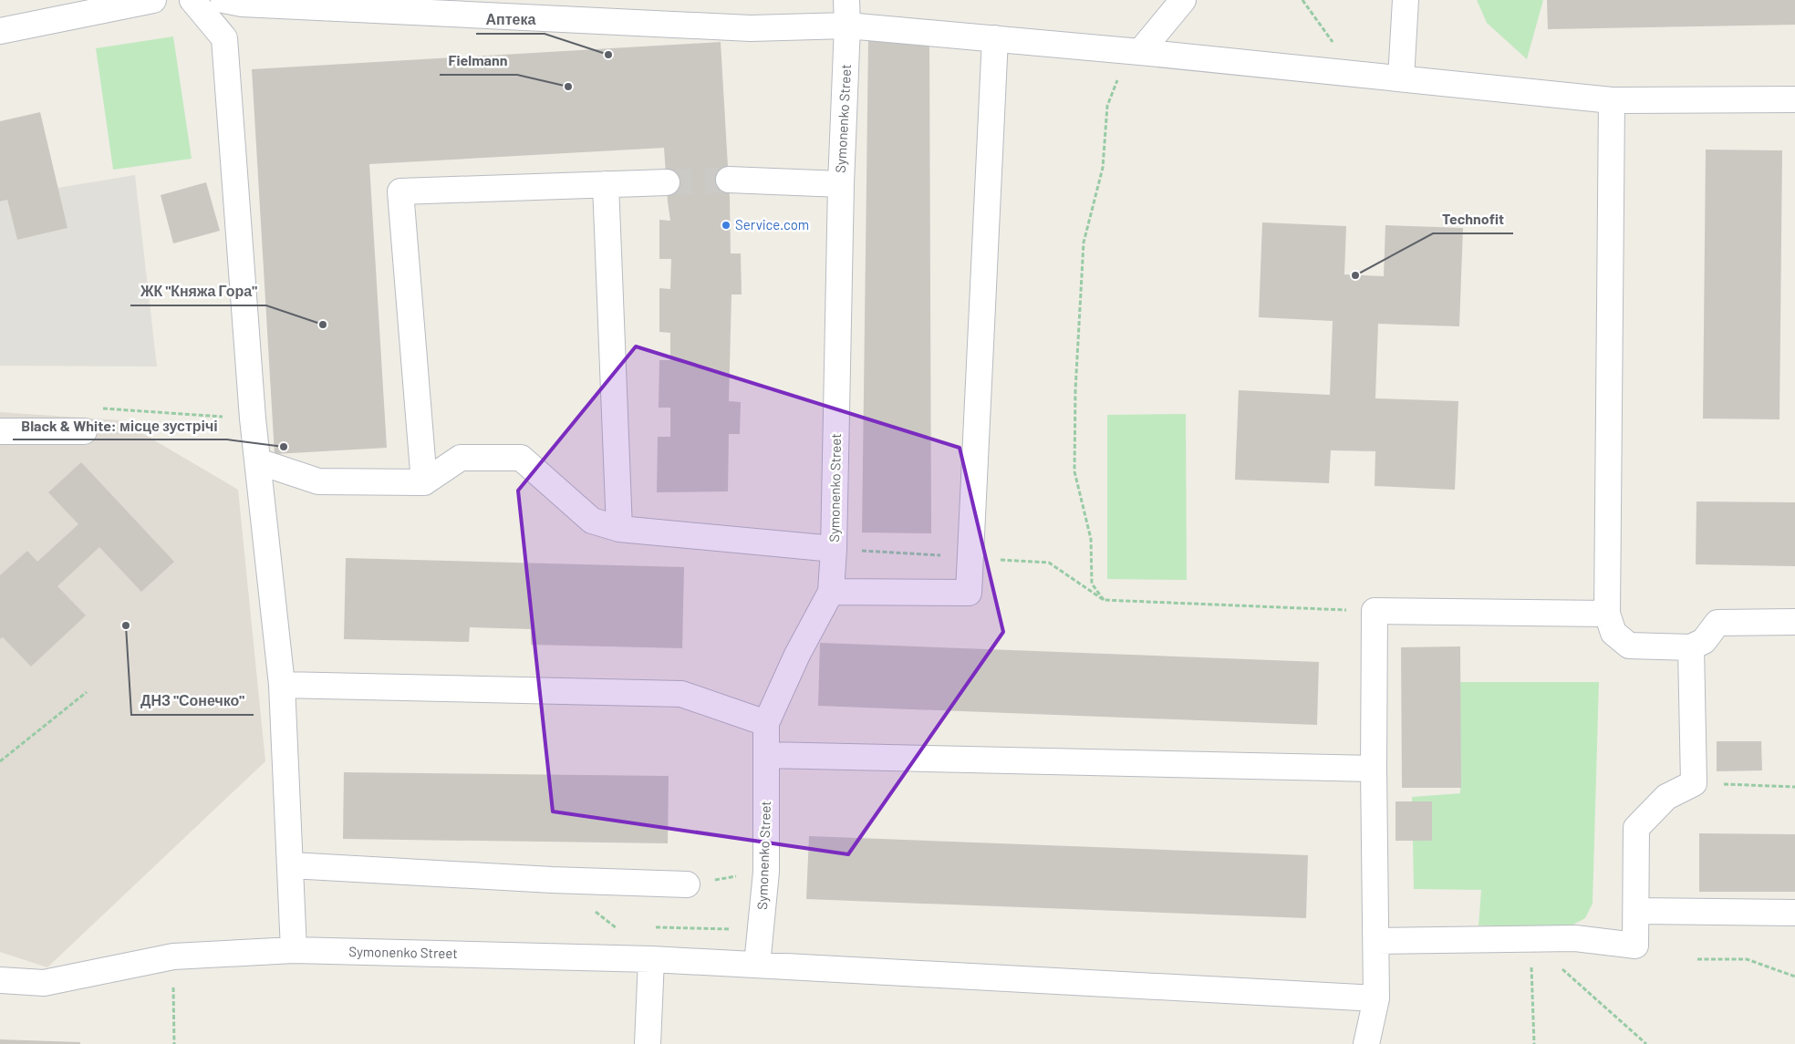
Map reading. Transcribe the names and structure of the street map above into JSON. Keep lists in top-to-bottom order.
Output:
{
  "streets": {
    "street": ["Symonenko Street"]
  },
  "places": [
    "Аптека",
    "Fielmann",
    "Service.com",
    "Technofit",
    "ЖК \"Княжа Гора\"",
    "Black & White: місце зустрічі",
    "ДНЗ \"Сонечко\""
  ]
}
